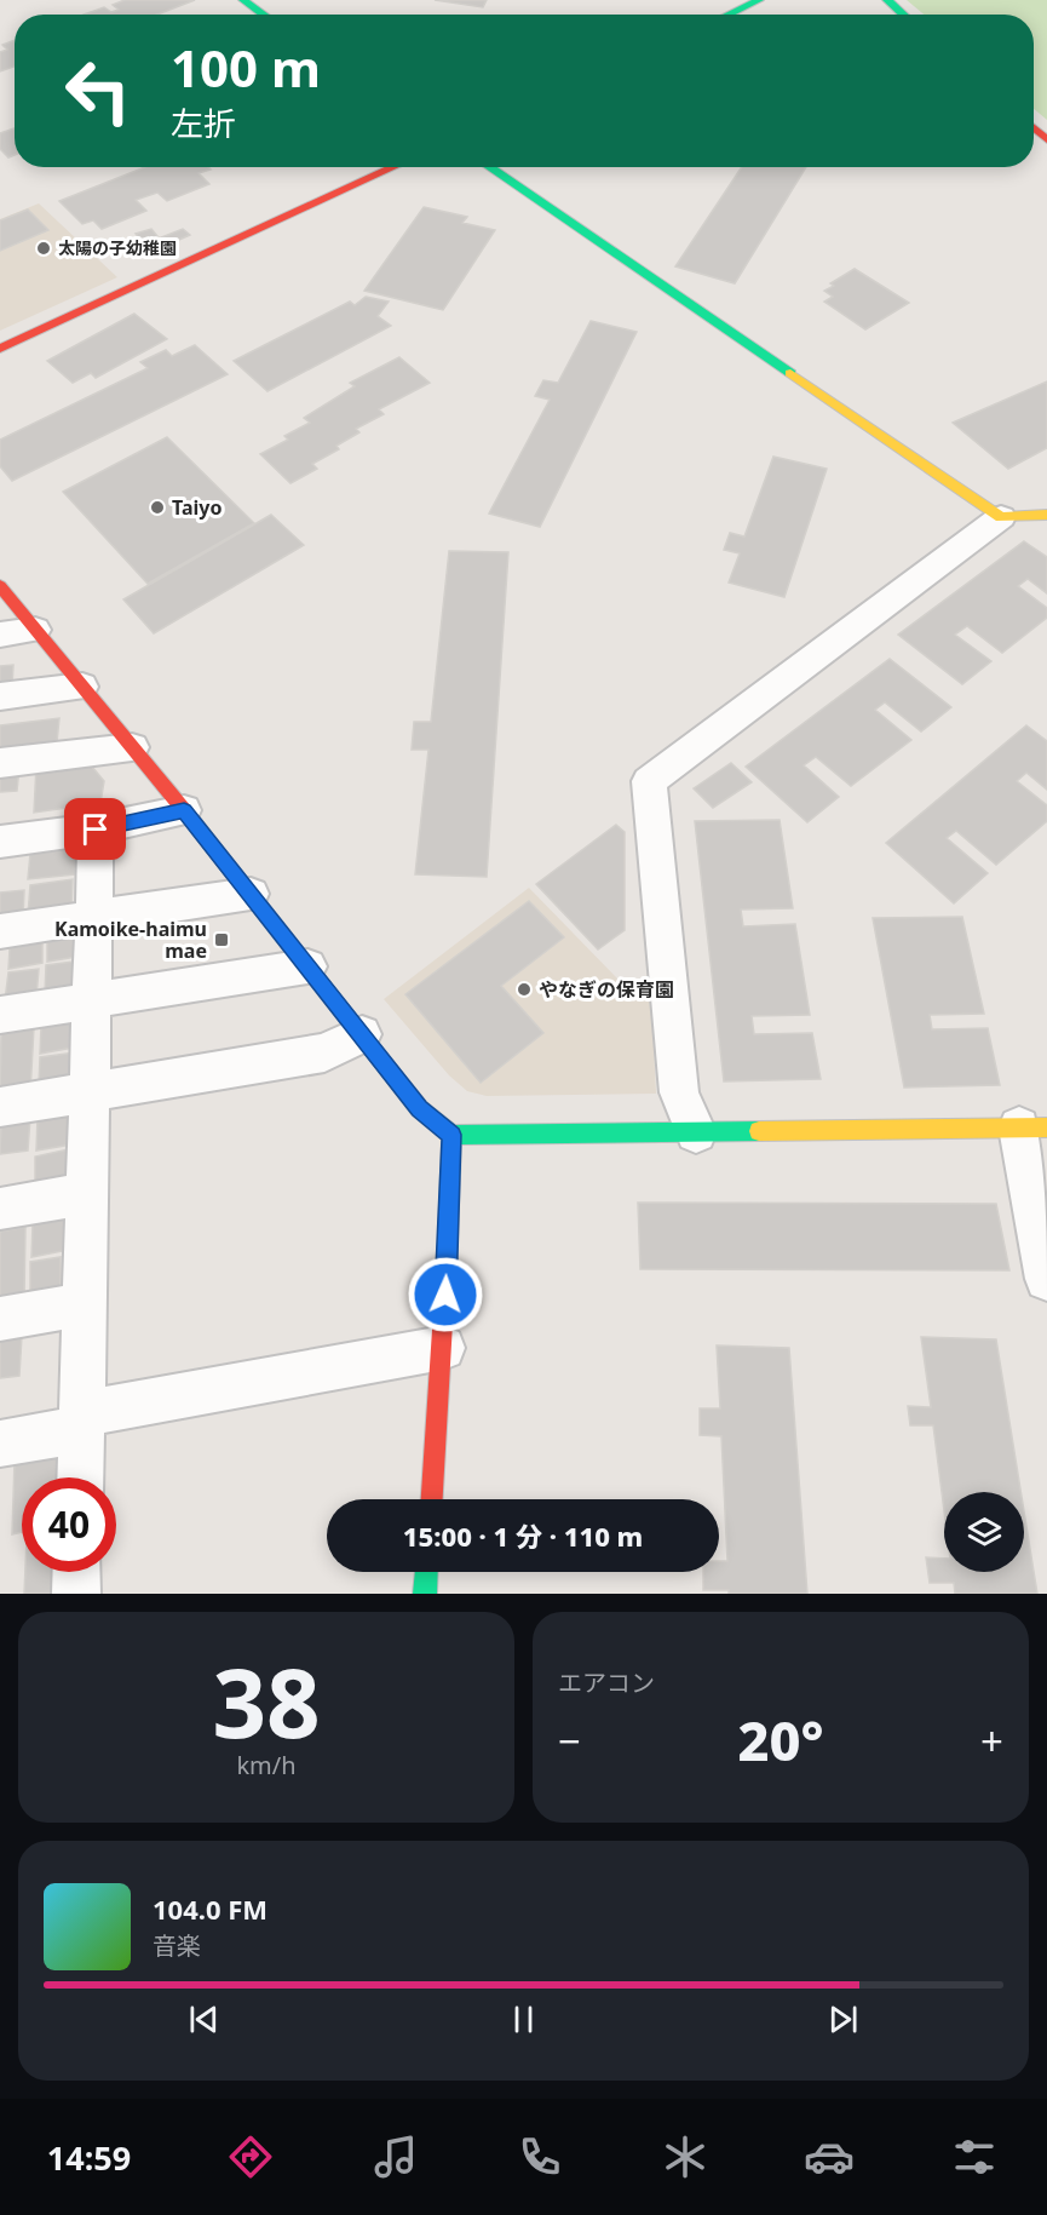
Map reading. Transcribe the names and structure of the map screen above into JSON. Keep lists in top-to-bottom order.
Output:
{
  "places": {
    "other": ["太陽の子幼稚園", "Taiyo", "やなぎの保育園"],
    "transit": ["Kamoike-haimu mae"]
  },
  "page": {
    "turn": ["100 m", "左折"],
    "limit": "40",
    "trip": "15:00 · 1 分 · 110 m",
    "tile": [
      ["38", "km/h"],
      "エアコン"
    ],
    "heat": ["−", "20°", "+"],
    "song": ["104.0 FM", "音楽"],
    "tabs": "14:59"
  }
}
